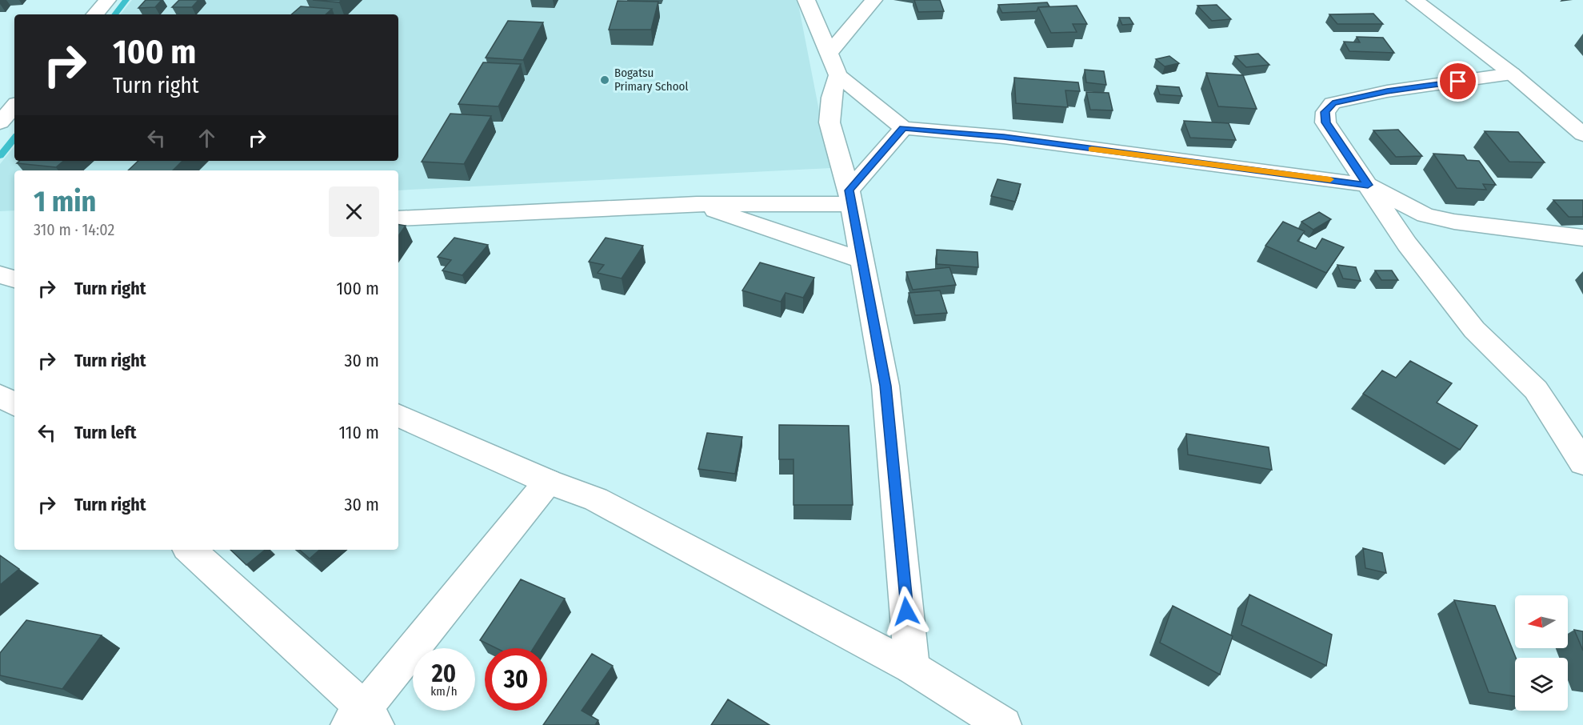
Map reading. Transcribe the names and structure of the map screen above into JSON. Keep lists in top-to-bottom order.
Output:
{
  "places": ["Bogatsu Primary School"],
  "north": "left",
  "page": {
    "turn": ["100 m", "Turn right"],
    "heading": ["1 min", "310 m · 14:02"],
    "list": [
      {
        "name": "Turn right",
        "value": "100 m"
      },
      {
        "name": "Turn right",
        "value": "30 m"
      },
      {
        "name": "Turn left",
        "value": "110 m"
      },
      {
        "name": "Turn right",
        "value": "30 m"
      }
    ],
    "speed": "20 km/h",
    "limit": "30"
  }
}
